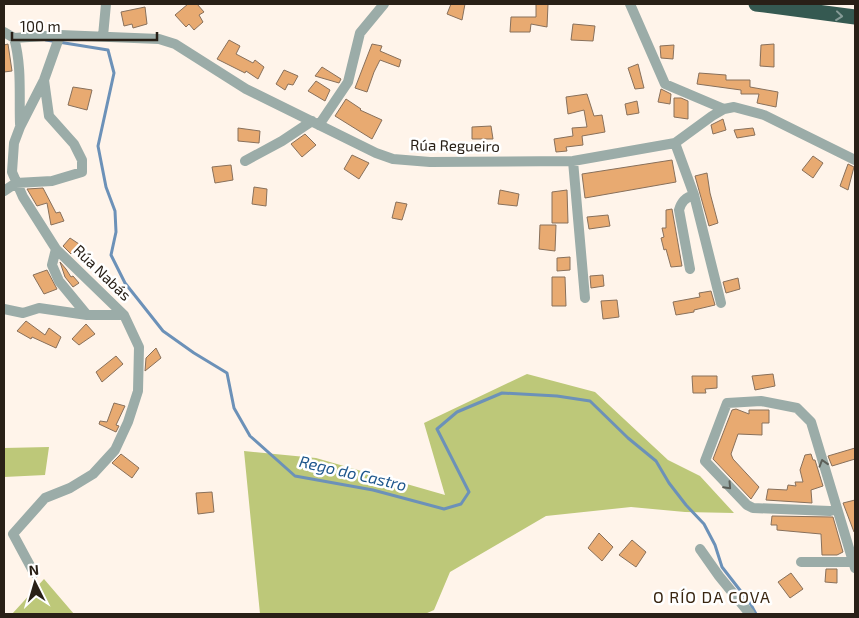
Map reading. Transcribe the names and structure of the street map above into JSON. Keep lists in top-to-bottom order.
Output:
{
  "streets": {
    "street": ["Rúa Regueiro", "Rúa Nabás"]
  },
  "districts": ["O RÍO DA COVA"],
  "water": ["Rego do Castro"],
  "scale_bar": "100 m",
  "north": "top"
}
